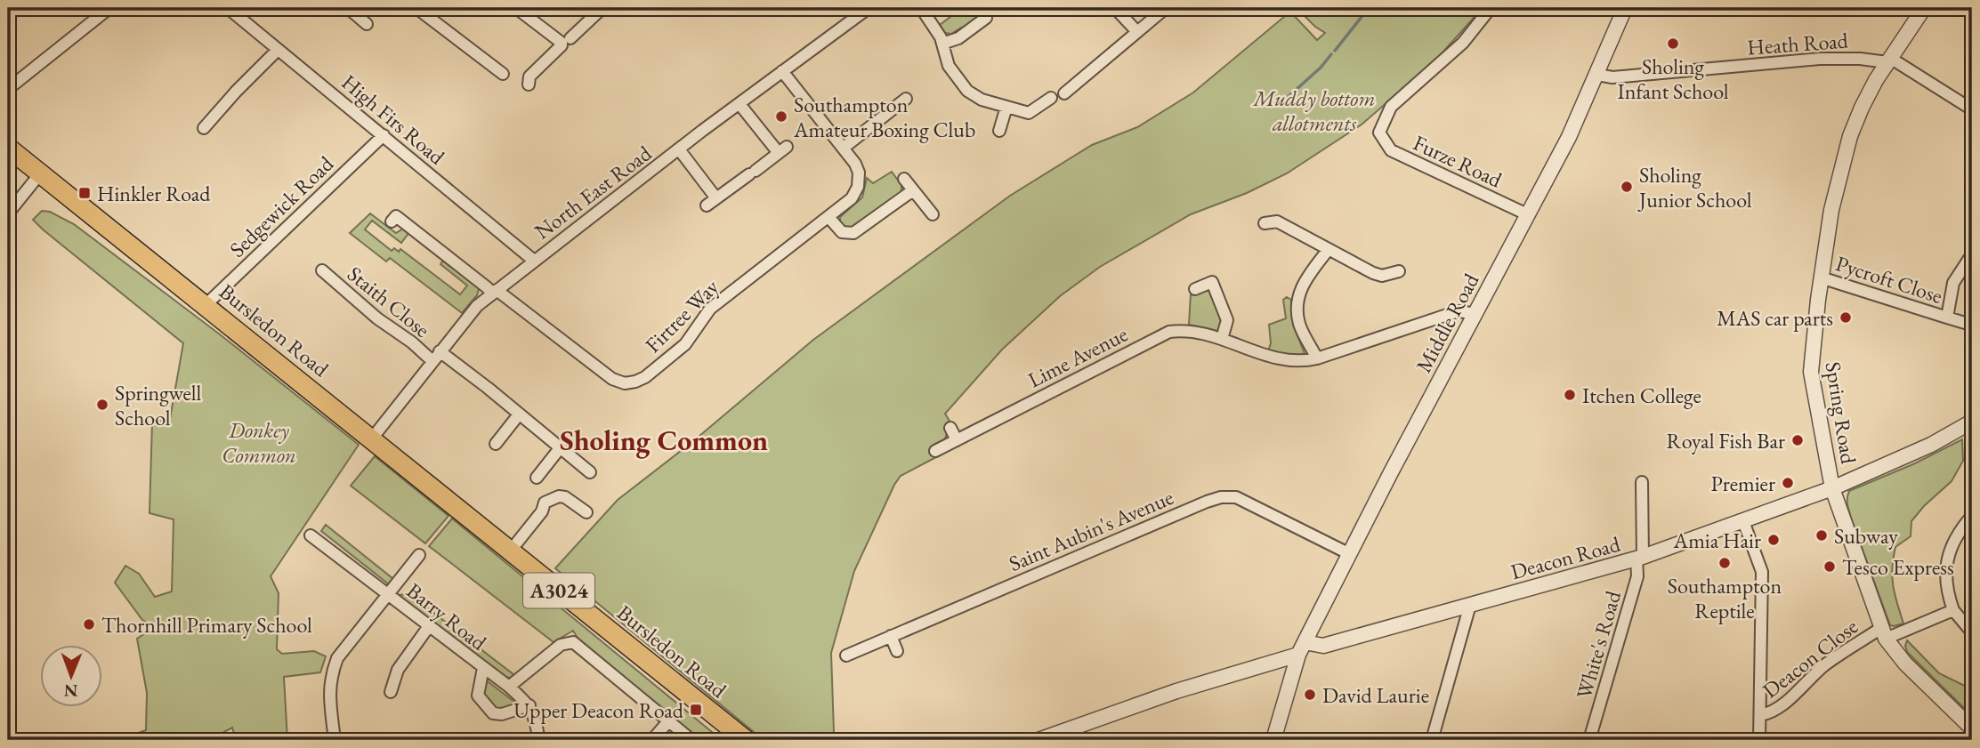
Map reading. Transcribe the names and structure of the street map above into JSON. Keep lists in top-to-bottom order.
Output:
{
  "streets": {
    "main road": ["Bursledon Road", "A3024"],
    "street": [
      "Heath Road",
      "High Firs Road",
      "Furze Road",
      "North East Road",
      "Sedgewick Road",
      "Pycroft Close",
      "Staith Close",
      "Firtree Way",
      "Middle Road",
      "Lime Avenue",
      "Spring Road",
      "Saint Aubin's Avenue",
      "Deacon Road",
      "Barry Road",
      "White's Road",
      "Deacon Close"
    ]
  },
  "crossings": [
    ["Heath Road", "Middle Road"],
    ["Heath Road", "Spring Road"],
    ["High Firs Road", "North East Road"],
    ["High Firs Road", "Sedgewick Road"],
    ["Furze Road", "Middle Road"],
    ["North East Road", "Staith Close"],
    ["North East Road", "Firtree Way"],
    ["North East Road", "Bursledon Road"],
    ["Sedgewick Road", "Bursledon Road"],
    ["Pycroft Close", "Spring Road"],
    ["Middle Road", "Lime Avenue"],
    ["Middle Road", "Saint Aubin's Avenue"],
    ["Middle Road", "Deacon Road"],
    ["Spring Road", "Deacon Road"],
    ["Spring Road", "Deacon Close"],
    ["Deacon Road", "White's Road"]
  ],
  "districts": ["Sholing Common"],
  "parks": ["Muddy bottom allotments", "Donkey Common"],
  "places": {
    "other": [
      "Sholing Infant School",
      "Southampton Amateur Boxing Club",
      "Sholing Junior School",
      "MAS car parts",
      "Itchen College",
      "Springwell School",
      "Royal Fish Bar",
      "Premier",
      "Subway",
      "Amia Hair",
      "Southampton Reptile",
      "Tesco Express",
      "Thornhill Primary School",
      "David Laurie"
    ],
    "transit": ["Hinkler Road", "Upper Deacon Road"]
  },
  "north": "bottom"
}
